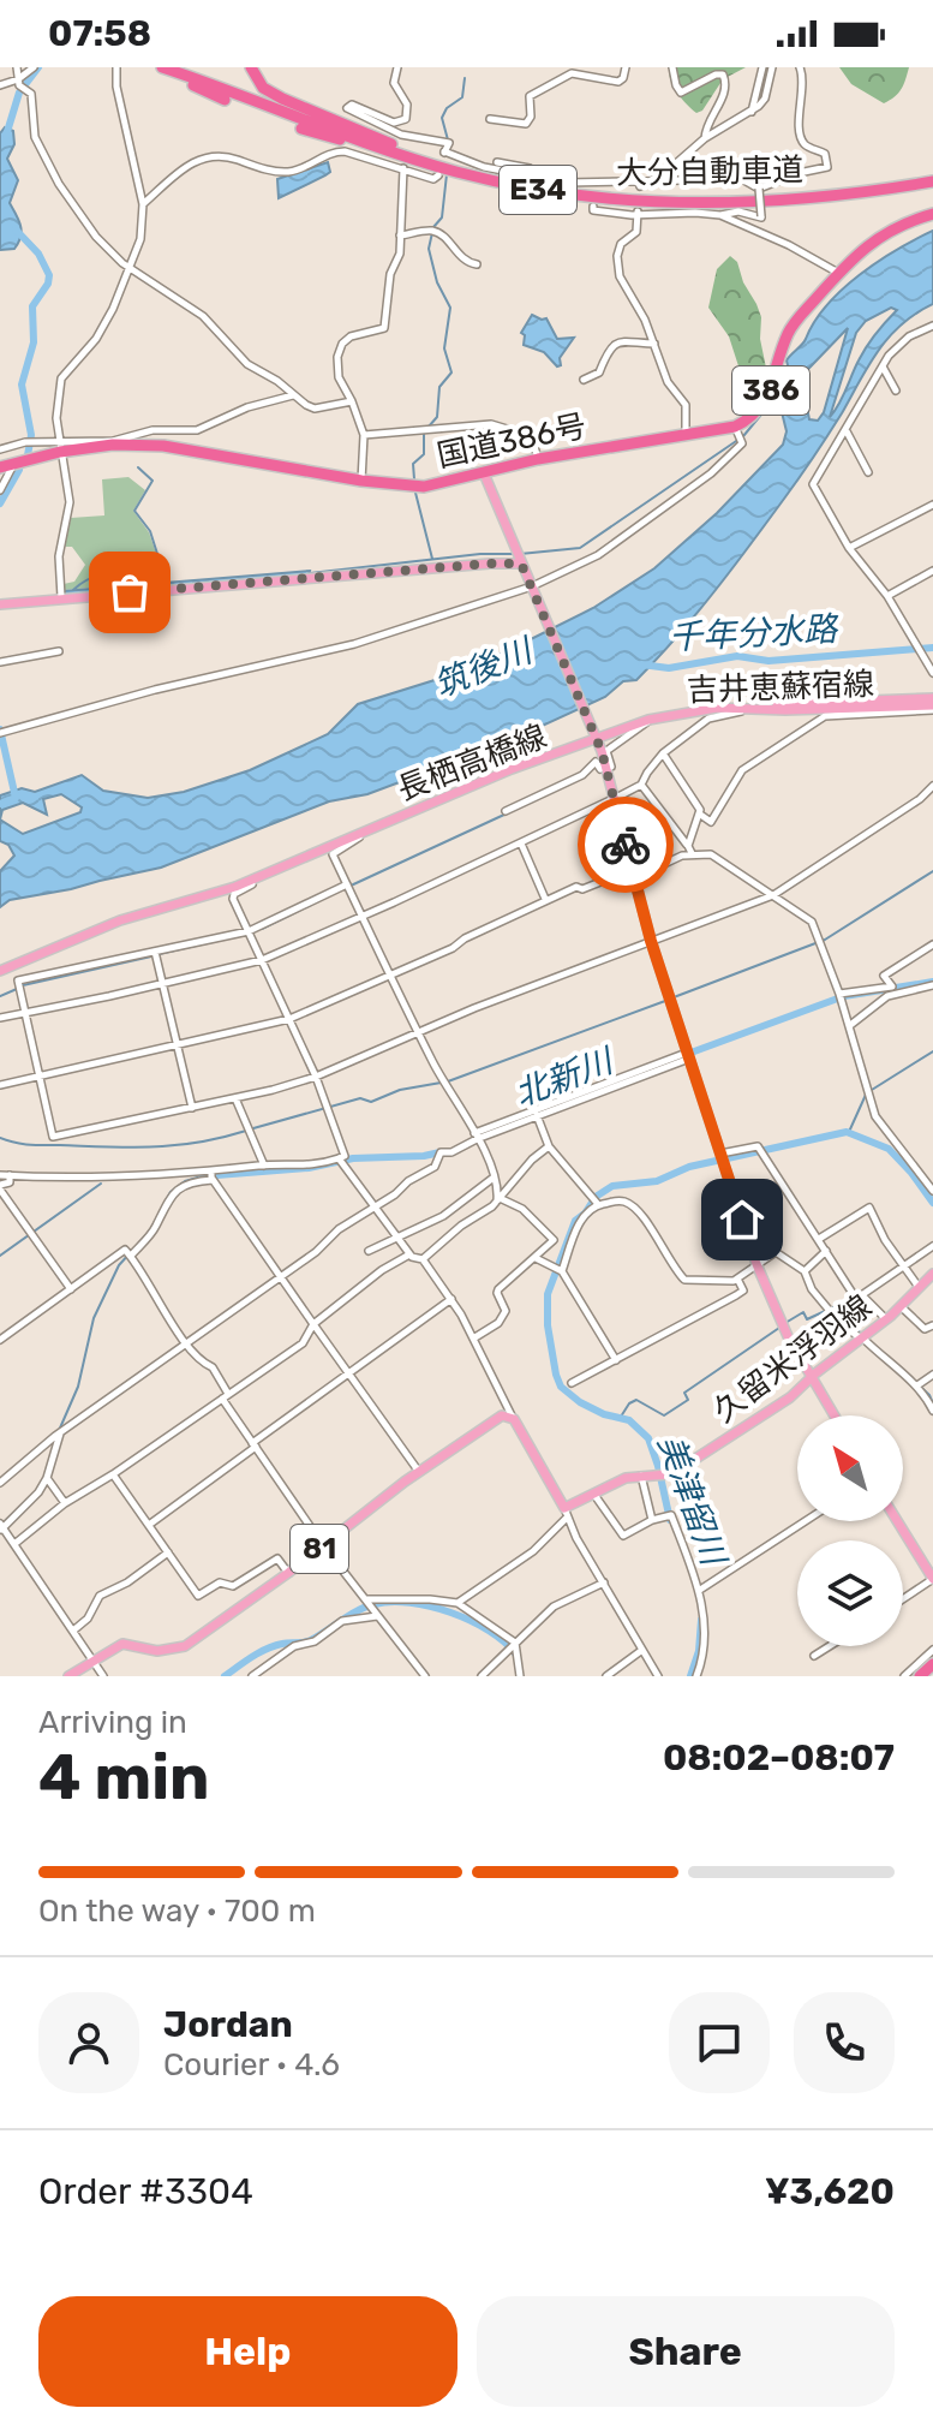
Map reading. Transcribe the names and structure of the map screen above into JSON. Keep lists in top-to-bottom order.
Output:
{
  "streets": {
    "highway": [
      "大分自動車道",
      "E34",
      "386",
      "国道386号"
    ],
    "main road": [
      "吉井恵蘇宿線",
      "長栖高橋線",
      "久留米浮羽線",
      "81"
    ]
  },
  "crossings": [
    ["386", "国道386号"],
    ["吉井恵蘇宿線", "長栖高橋線"]
  ],
  "water": [
    "千年分水路",
    "筑後川",
    "北新川",
    "美津留川"
  ],
  "north": "top left",
  "page": {
    "status": "07:58",
    "heading": ["4 min", "Arriving in", "08:02–08:07"],
    "panel": [
      "Jordan",
      "Courier · 4.6",
      "Order #3304",
      "¥3,620"
    ],
    "bar": "On the way · 700 m",
    "buttons": ["Help", "Share"]
  }
}
